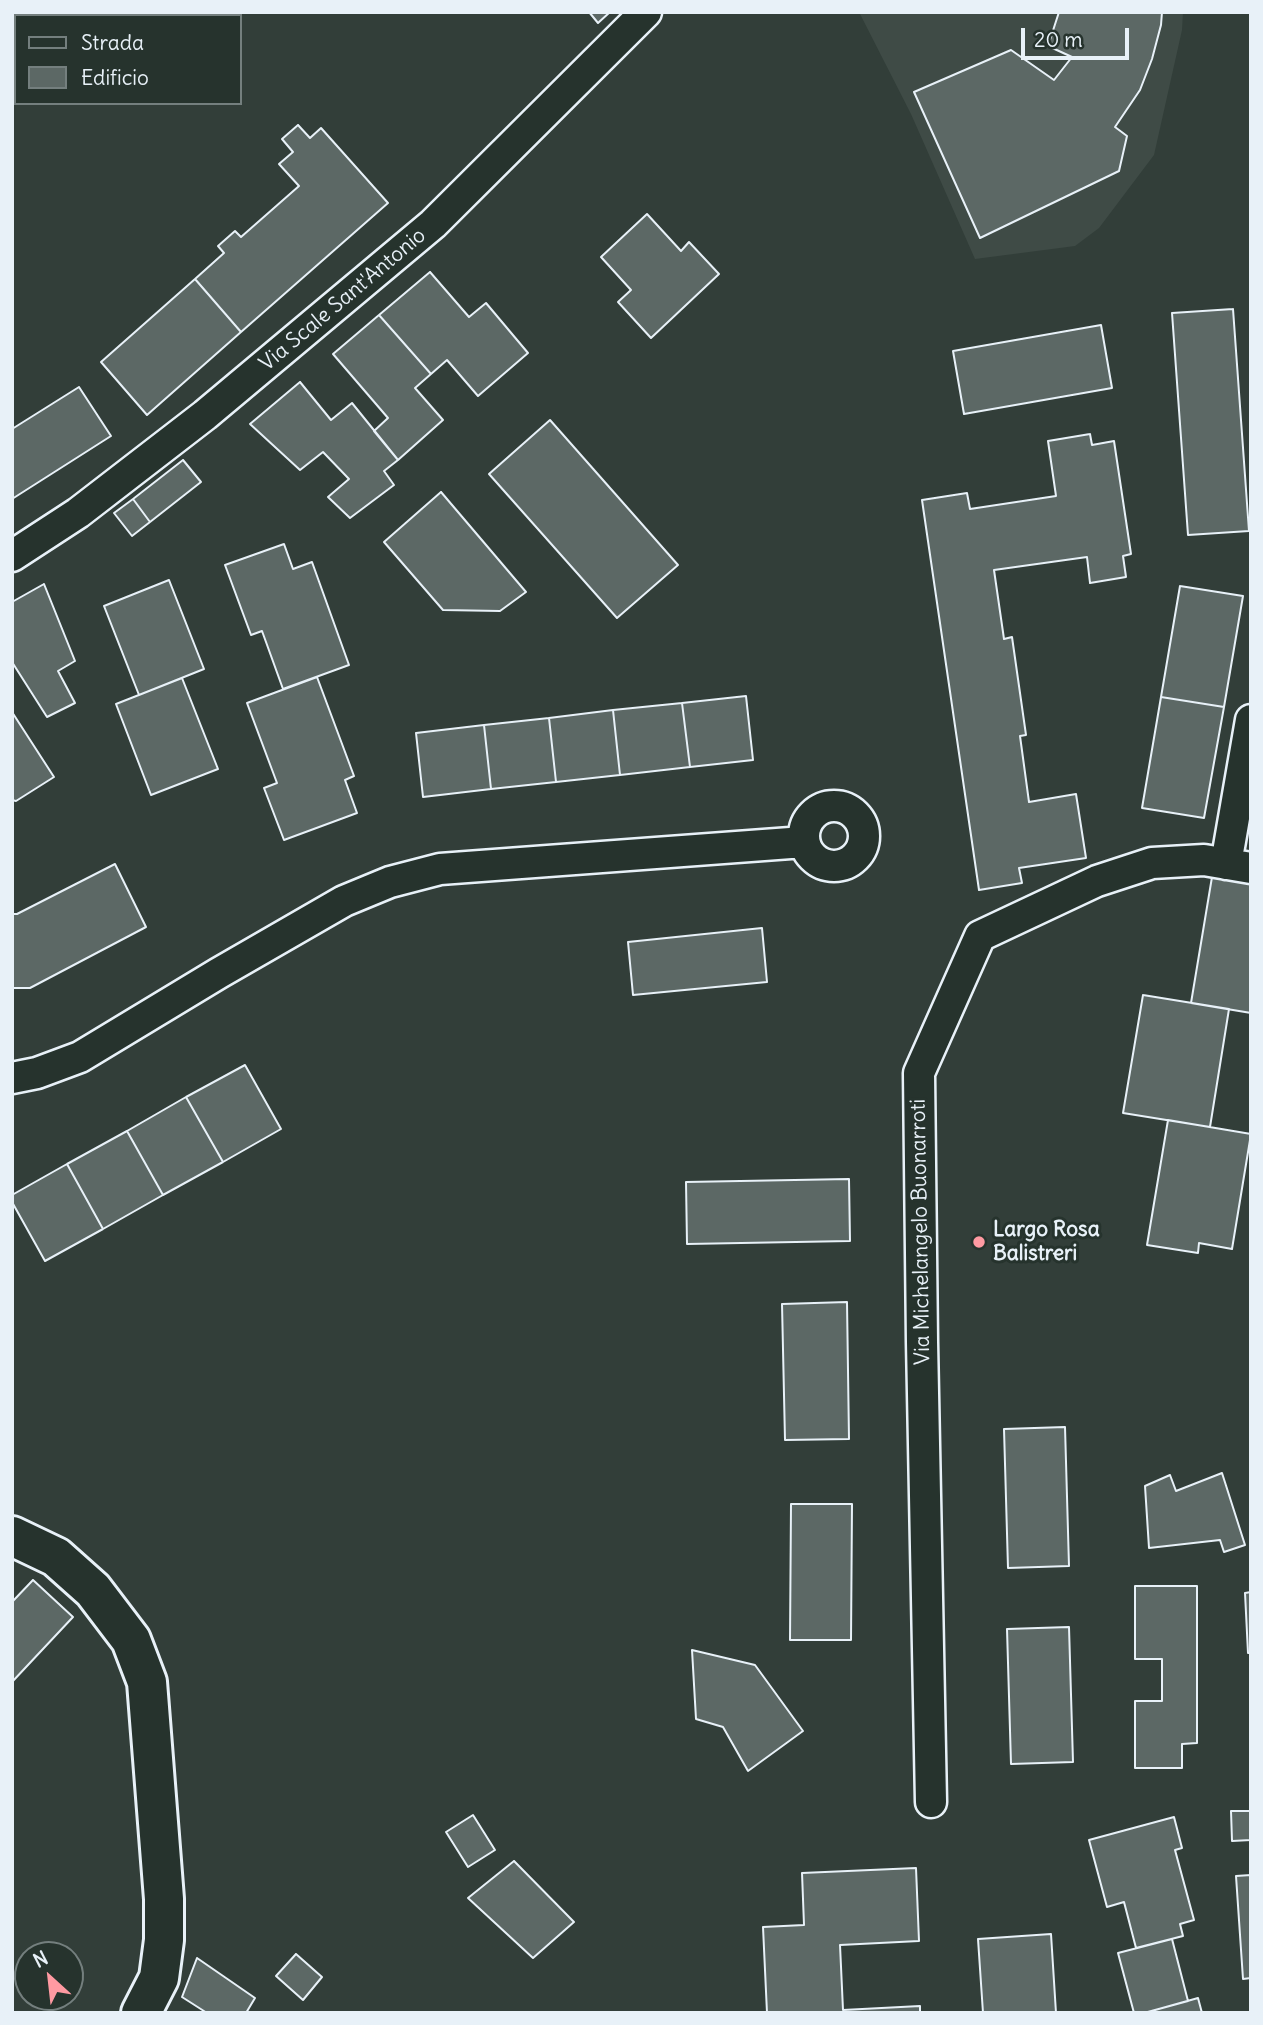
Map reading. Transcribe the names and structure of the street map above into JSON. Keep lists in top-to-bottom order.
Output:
{
  "streets": {
    "street": ["Via Scale Sant'Antonio", "Via Michelangelo Buonarroti"]
  },
  "places": ["Largo Rosa Balistreri"],
  "legend": ["Strada", "Edificio"],
  "scale_bar": "20 m",
  "north": "top left"
}
